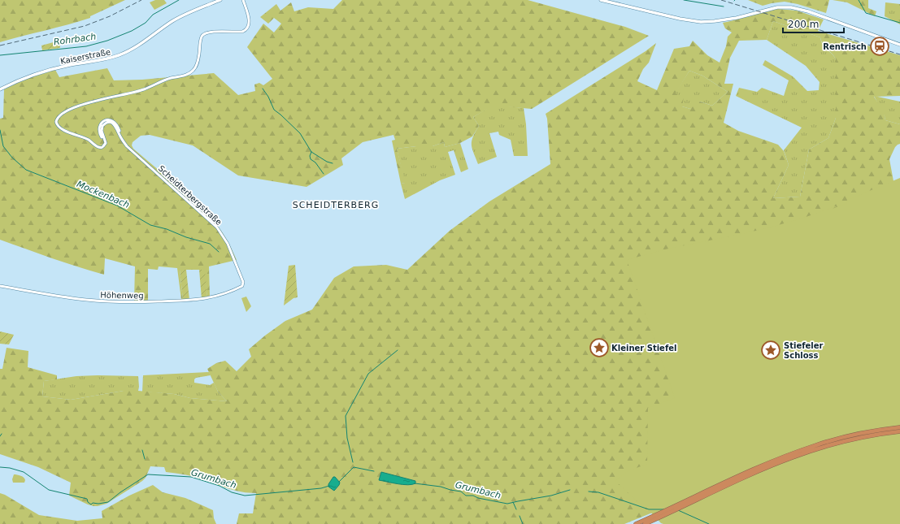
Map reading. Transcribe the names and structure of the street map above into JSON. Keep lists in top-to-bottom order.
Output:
{
  "streets": {
    "main road": ["Kaiserstraße"],
    "street": ["Scheidterbergstraße", "Höhenweg"]
  },
  "crossings": [
    ["Scheidterbergstraße", "Höhenweg"]
  ],
  "districts": ["SCHEIDTERBERG"],
  "water": ["Rohrbach", "Mockenbach", "Grumbach"],
  "places": {
    "station": ["Rentrisch"],
    "place": ["Kleiner Stiefel", "Stiefeler Schloss"]
  },
  "scale_bar": "200 m"
}
